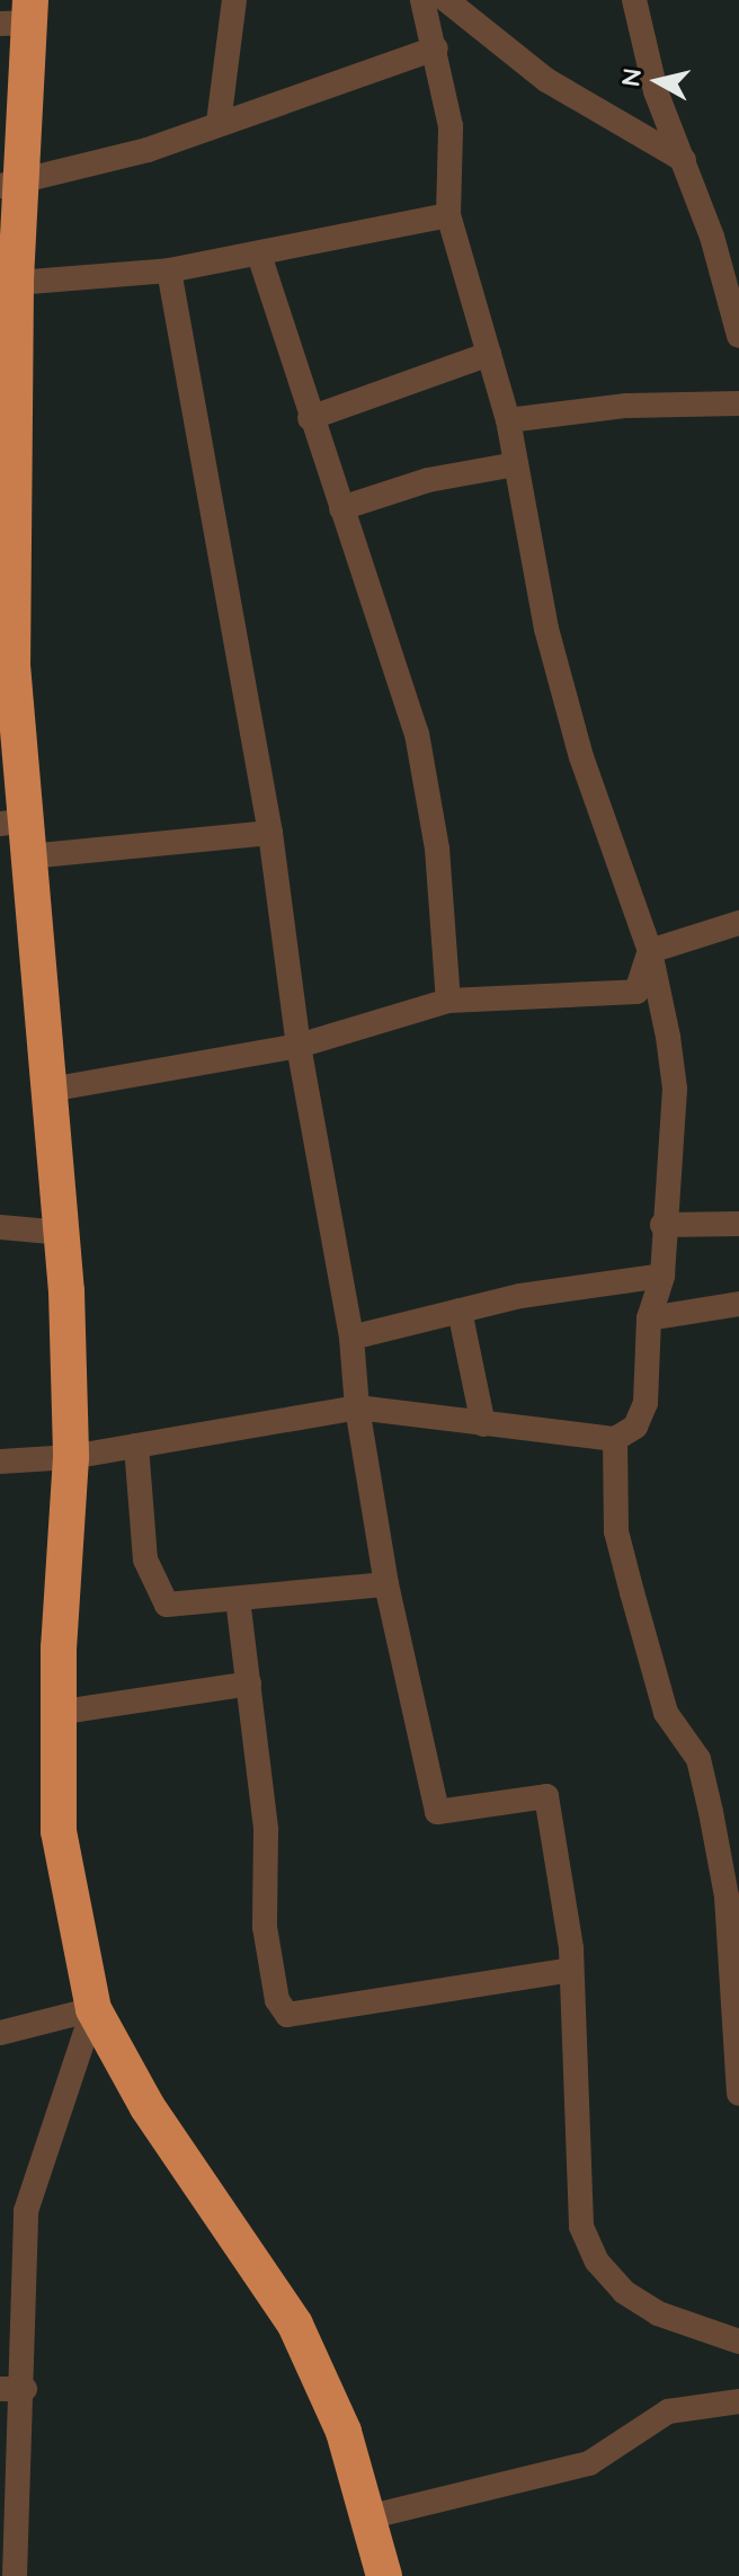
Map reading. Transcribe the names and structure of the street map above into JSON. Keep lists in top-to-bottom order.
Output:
{
  "north": "left"
}
